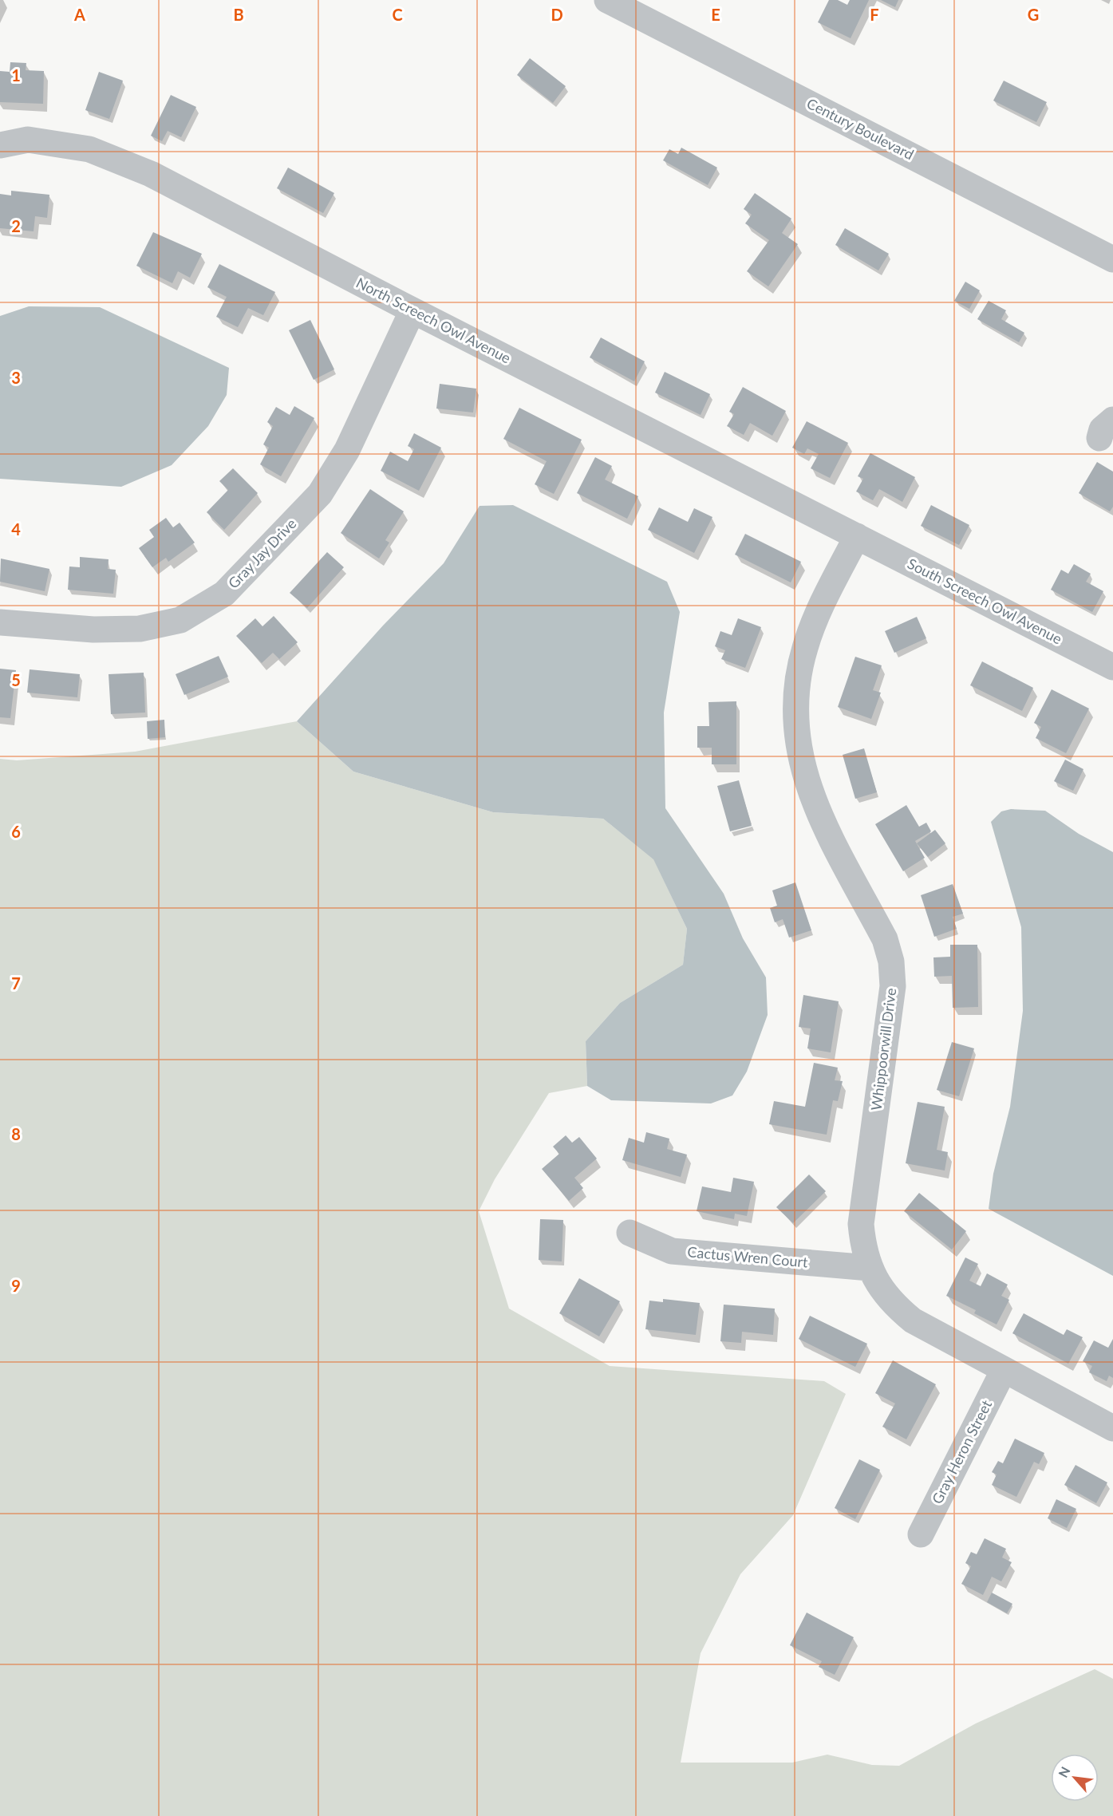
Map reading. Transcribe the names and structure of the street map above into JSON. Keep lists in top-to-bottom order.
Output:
{
  "streets": {
    "street": [
      "Century Boulevard",
      "North Screech Owl Avenue",
      "Gray Jay Drive",
      "South Screech Owl Avenue",
      "Whippoorwill Drive",
      "Cactus Wren Court",
      "Gray Heron Street"
    ]
  },
  "crossings": [
    ["North Screech Owl Avenue", "Gray Jay Drive"],
    ["North Screech Owl Avenue", "South Screech Owl Avenue"],
    ["North Screech Owl Avenue", "Whippoorwill Drive"],
    ["South Screech Owl Avenue", "Whippoorwill Drive"],
    ["Whippoorwill Drive", "Cactus Wren Court"],
    ["Whippoorwill Drive", "Gray Heron Street"]
  ],
  "north": "top left",
  "grid": {
    "columns": [
      "A",
      "B",
      "C",
      "D",
      "E",
      "F",
      "G"
    ],
    "rows": [
      "1",
      "2",
      "3",
      "4",
      "5",
      "6",
      "7",
      "8",
      "9"
    ]
  }
}
